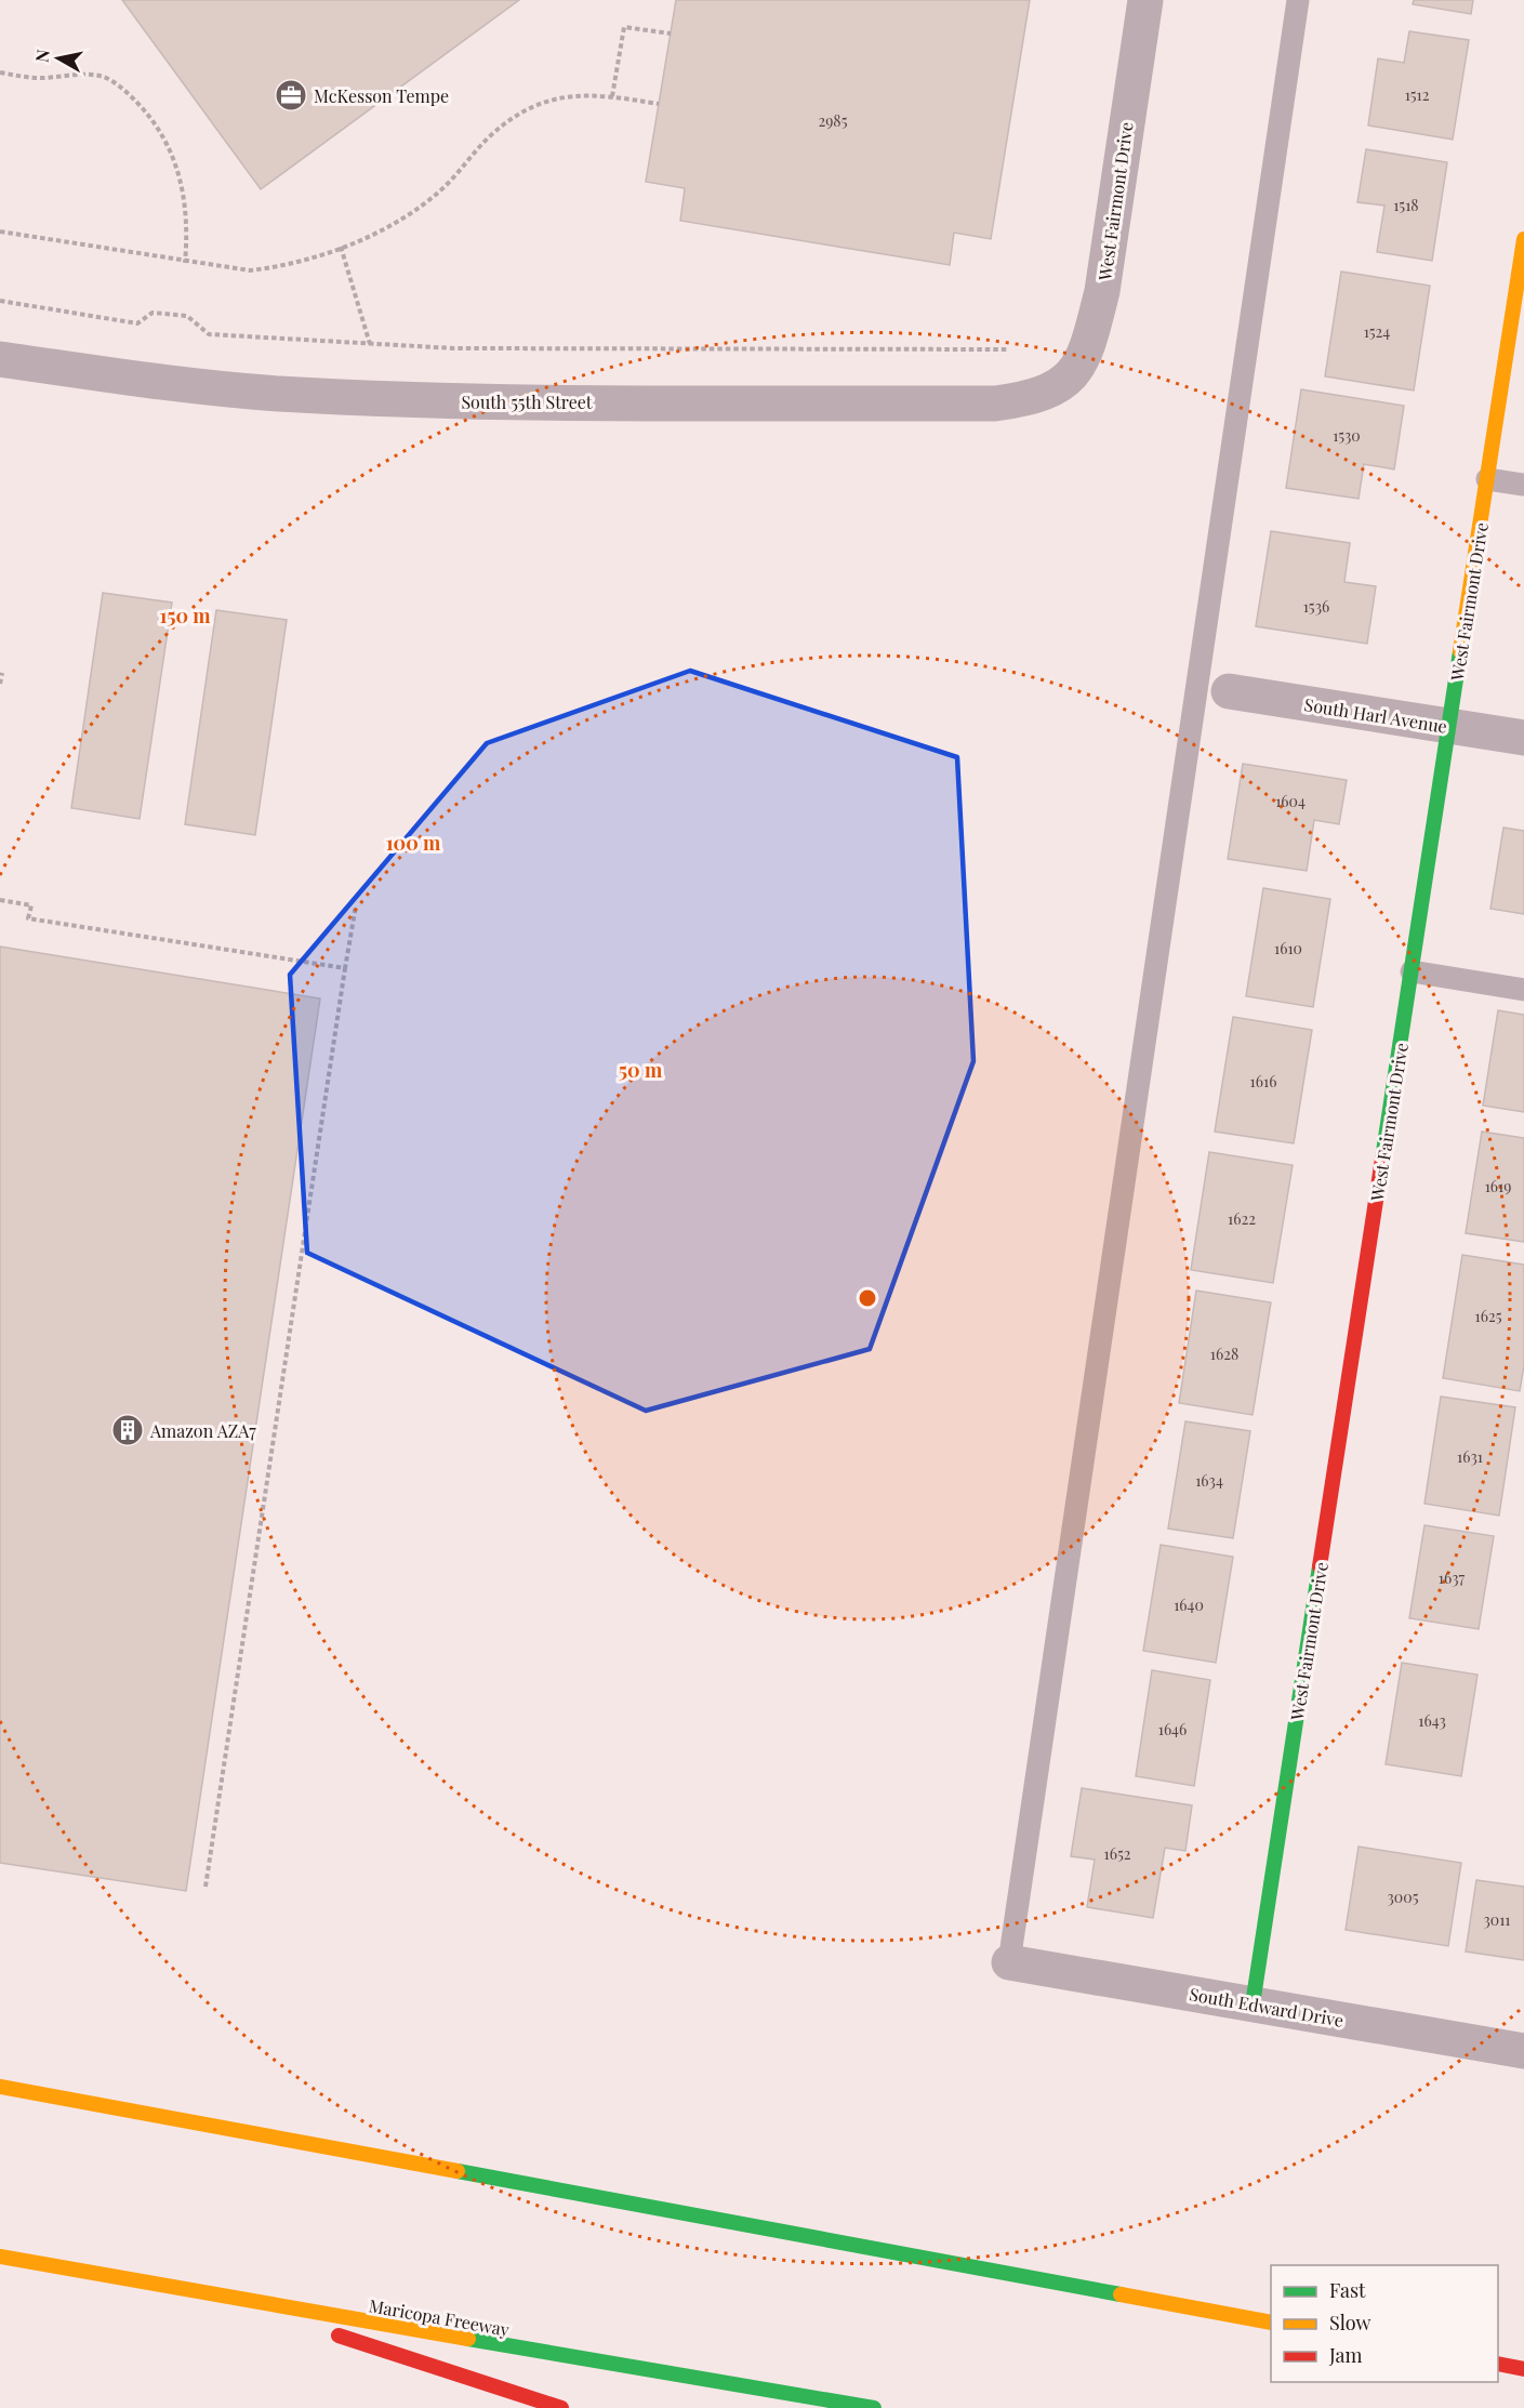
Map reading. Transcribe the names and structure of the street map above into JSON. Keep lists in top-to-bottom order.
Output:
{
  "streets": {
    "main road": ["West Fairmont Drive", "Maricopa Freeway"],
    "street": ["South 55th Street", "South Harl Avenue", "South Edward Drive"]
  },
  "crossings": [
    ["West Fairmont Drive", "South 55th Street"],
    ["West Fairmont Drive", "South Harl Avenue"],
    ["West Fairmont Drive", "South Edward Drive"]
  ],
  "places": {
    "office": ["McKesson Tempe"],
    "building": ["Amazon AZA7"]
  },
  "house_numbers": [
    "1512",
    "2985",
    "1518",
    "1524",
    "1530",
    "1536",
    "1604",
    "1610",
    "1616",
    "1619",
    "1622",
    "1625",
    "1628",
    "1631",
    "1634",
    "1637",
    "1640",
    "1643",
    "1646",
    "1652",
    "3005",
    "3011"
  ],
  "legend": ["Fast", "Slow", "Jam"],
  "north": "left",
  "rings": ["150 m", "100 m", "50 m"]
}
